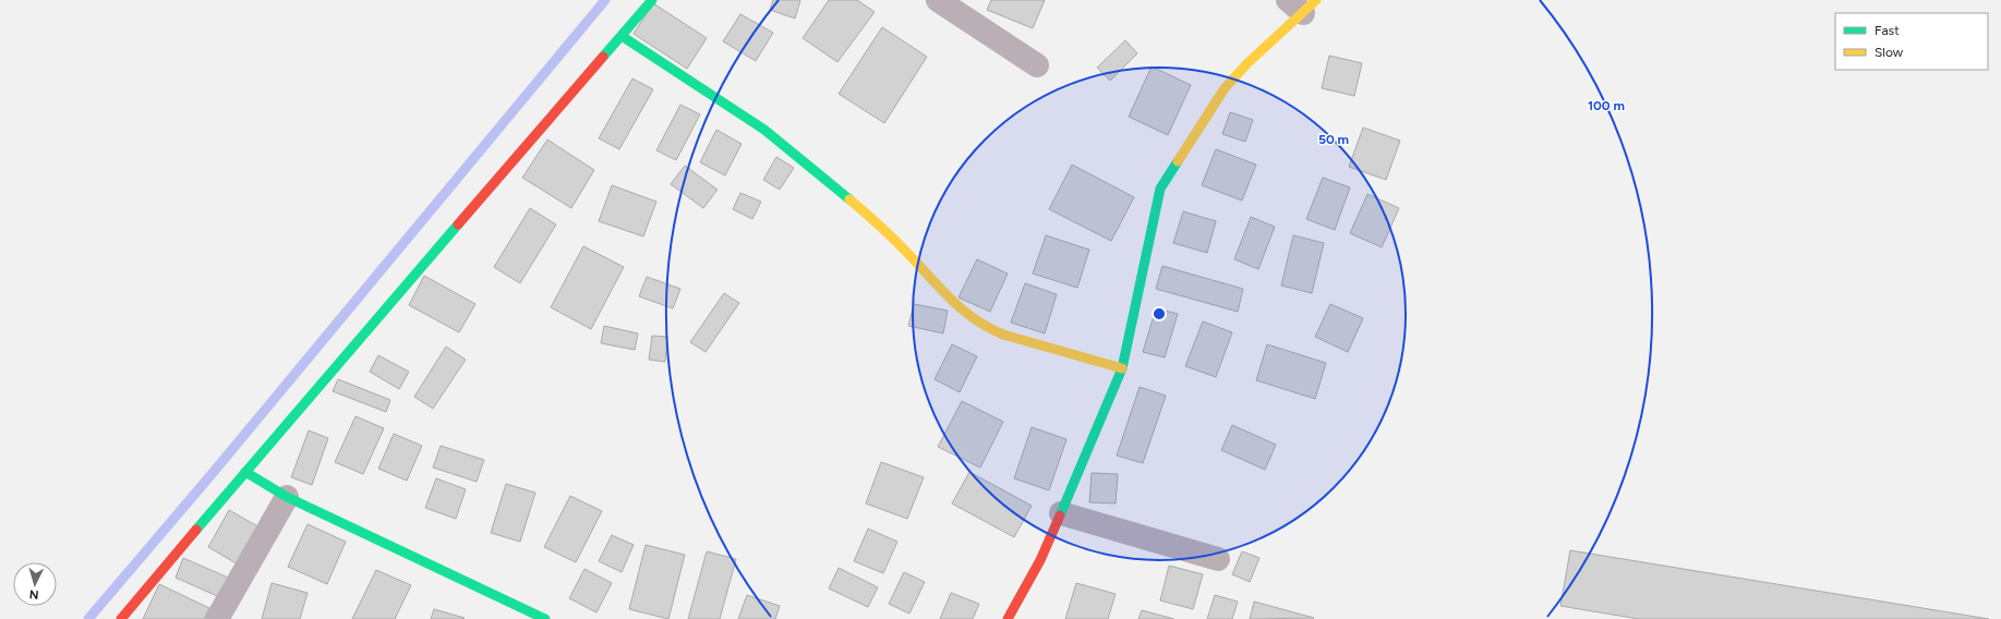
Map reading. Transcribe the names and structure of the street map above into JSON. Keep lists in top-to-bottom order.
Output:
{
  "legend": ["Fast", "Slow"],
  "north": "bottom",
  "rings": ["100 m", "50 m"]
}
